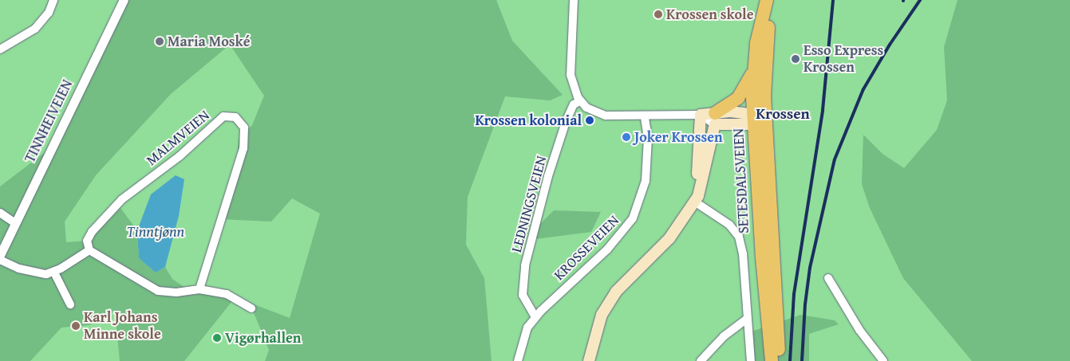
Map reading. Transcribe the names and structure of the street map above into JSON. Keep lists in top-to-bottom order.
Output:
{
  "streets": {
    "highway": ["SETESDALSVEIEN"],
    "street": [
      "TINNHEIVEIEN",
      "MALMVEIEN",
      "LEDNINGSVEIEN",
      "KROSSEVEIEN"
    ]
  },
  "crossings": [
    ["LEDNINGSVEIEN", "KROSSEVEIEN"]
  ],
  "districts": ["Krossen"],
  "water": ["Tinntjønn"],
  "places": [
    "Krossen skole",
    "Maria Moské",
    "Esso Express Krossen",
    "Krossen kolonial",
    "Joker Krossen",
    "Karl Johans Minne skole",
    "Vigørhallen"
  ]
}
